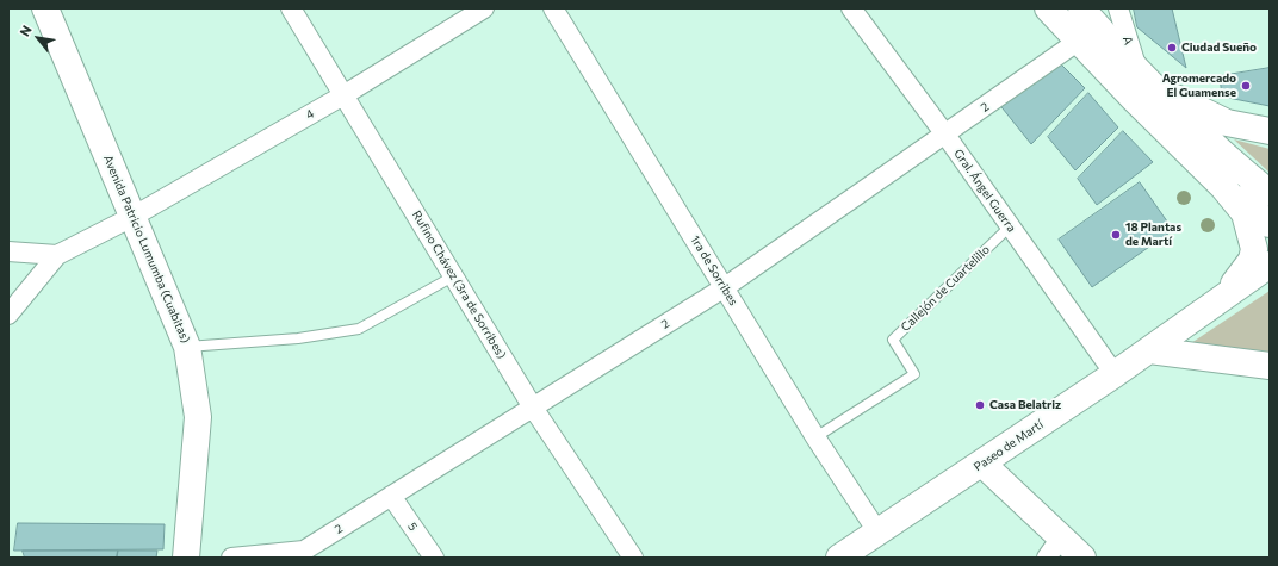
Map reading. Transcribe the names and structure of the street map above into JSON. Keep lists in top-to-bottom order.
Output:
{
  "streets": {
    "main road": ["Avenida Patricio Lumumba (Cuabitas)", "Paseo de Martí"],
    "street": [
      "A",
      "2",
      "4",
      "Gral. Ángel Guerra",
      "1ra de Sorribes",
      "Rufino Chávez (3ra de Sorribes)",
      "5"
    ],
    "lane": ["Callejón de Cuartelillo"]
  },
  "crossings": [
    ["2", "Gral. Ángel Guerra"],
    ["2", "1ra de Sorribes"],
    ["2", "Rufino Chávez (3ra de Sorribes)"],
    ["2", "5"],
    ["4", "Avenida Patricio Lumumba (Cuabitas)"],
    ["4", "Rufino Chávez (3ra de Sorribes)"],
    ["Gral. Ángel Guerra", "Callejón de Cuartelillo"],
    ["Gral. Ángel Guerra", "Paseo de Martí"],
    ["1ra de Sorribes", "Callejón de Cuartelillo"],
    ["1ra de Sorribes", "Paseo de Martí"]
  ],
  "places": [
    "Ciudad Sueño",
    "Agromercado El Guamense",
    "18 Plantas de Martí",
    "Casa Belatriz"
  ],
  "north": "top left"
}
